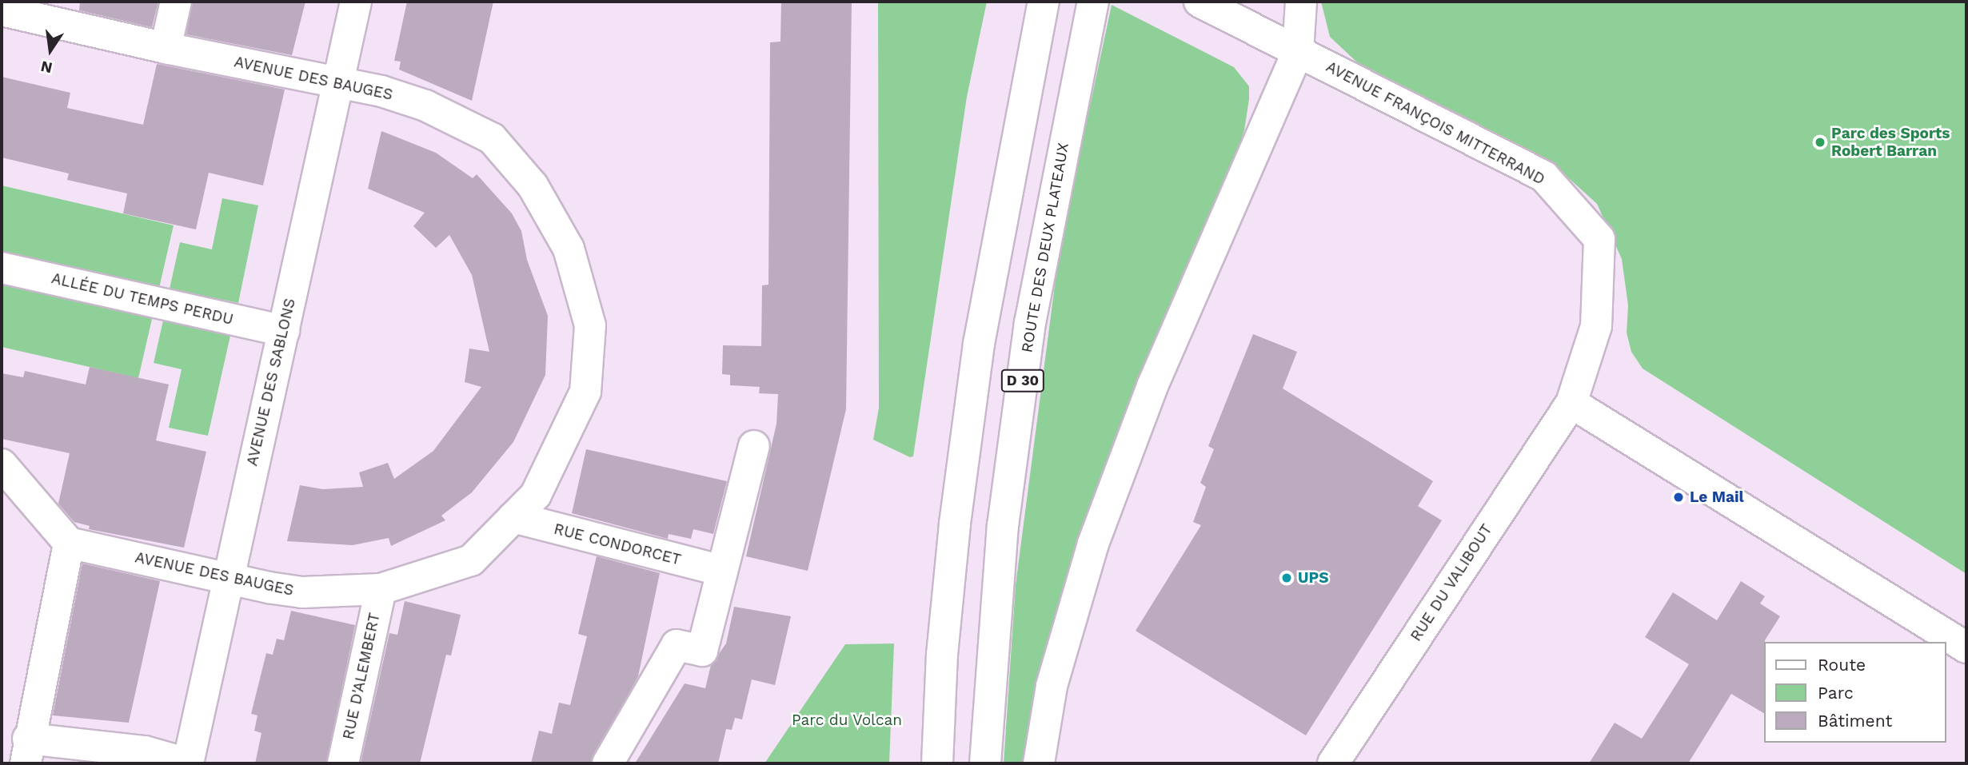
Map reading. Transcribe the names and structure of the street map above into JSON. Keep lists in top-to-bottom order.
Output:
{
  "streets": {
    "street": [
      "AVENUE DES BAUGES",
      "AVENUE FRANÇOIS MITTERRAND",
      "ROUTE DES DEUX PLATEAUX",
      "ALLÉE DU TEMPS PERDU",
      "D 30",
      "AVENUE DES SABLONS",
      "RUE CONDORCET",
      "RUE DU VALIBOUT",
      "RUE D'ALEMBERT"
    ]
  },
  "crossings": [
    ["AVENUE DES BAUGES", "AVENUE DES SABLONS"],
    ["AVENUE DES BAUGES", "RUE CONDORCET"],
    ["AVENUE DES BAUGES", "RUE D'ALEMBERT"],
    ["AVENUE FRANÇOIS MITTERRAND", "RUE DU VALIBOUT"],
    ["ALLÉE DU TEMPS PERDU", "AVENUE DES SABLONS"]
  ],
  "parks": ["Parc du Volcan"],
  "places": ["Parc des Sports Robert Barran", "Le Mail", "UPS"],
  "legend": ["Route", "Parc", "Bâtiment"],
  "north": "bottom"
}
